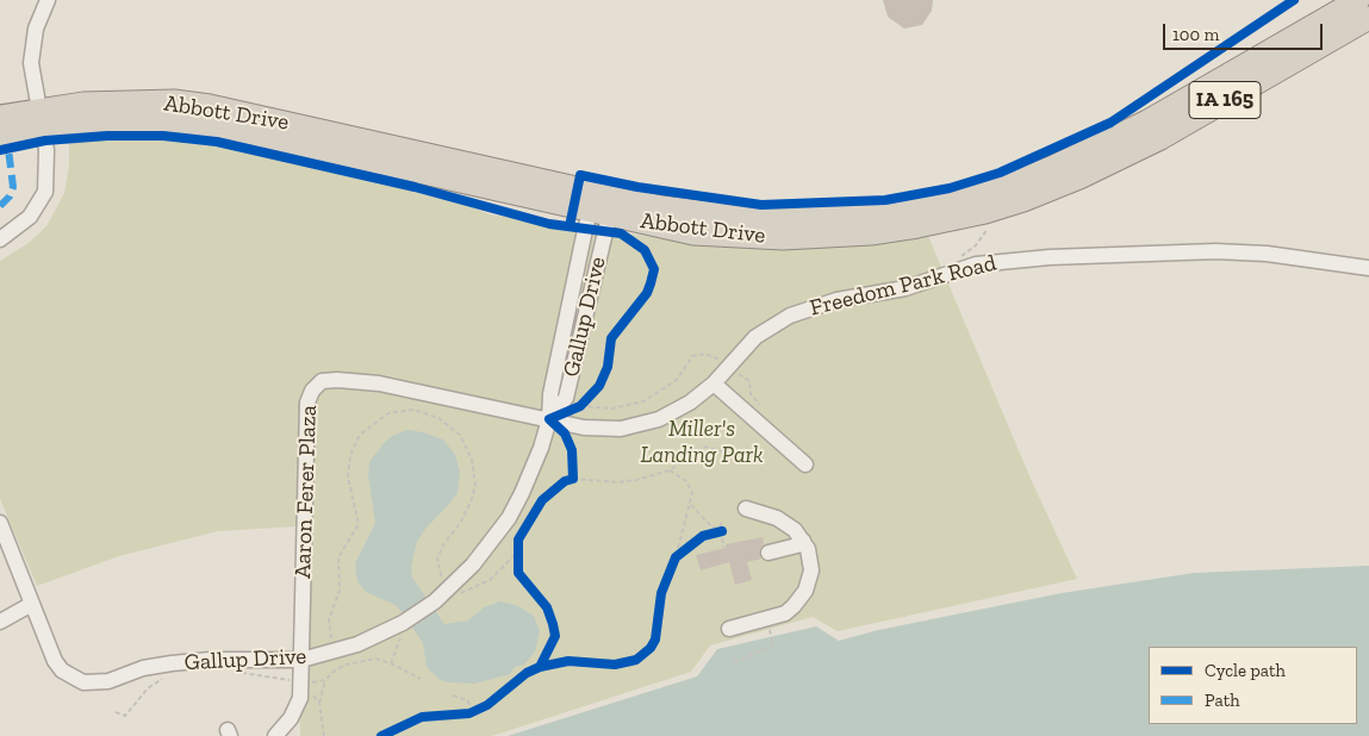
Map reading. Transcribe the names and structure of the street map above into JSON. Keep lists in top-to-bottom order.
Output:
{
  "streets": {
    "highway": ["IA 165", "Abbott Drive"],
    "street": ["Freedom Park Road", "Gallup Drive", "Aaron Ferer Plaza"]
  },
  "crossings": [
    ["Abbott Drive", "Gallup Drive"],
    ["Freedom Park Road", "Gallup Drive"],
    ["Freedom Park Road", "Aaron Ferer Plaza"],
    ["Gallup Drive", "Aaron Ferer Plaza"]
  ],
  "parks": ["Miller's Landing Park"],
  "legend": ["Cycle path", "Path"],
  "scale_bar": "100 m"
}
